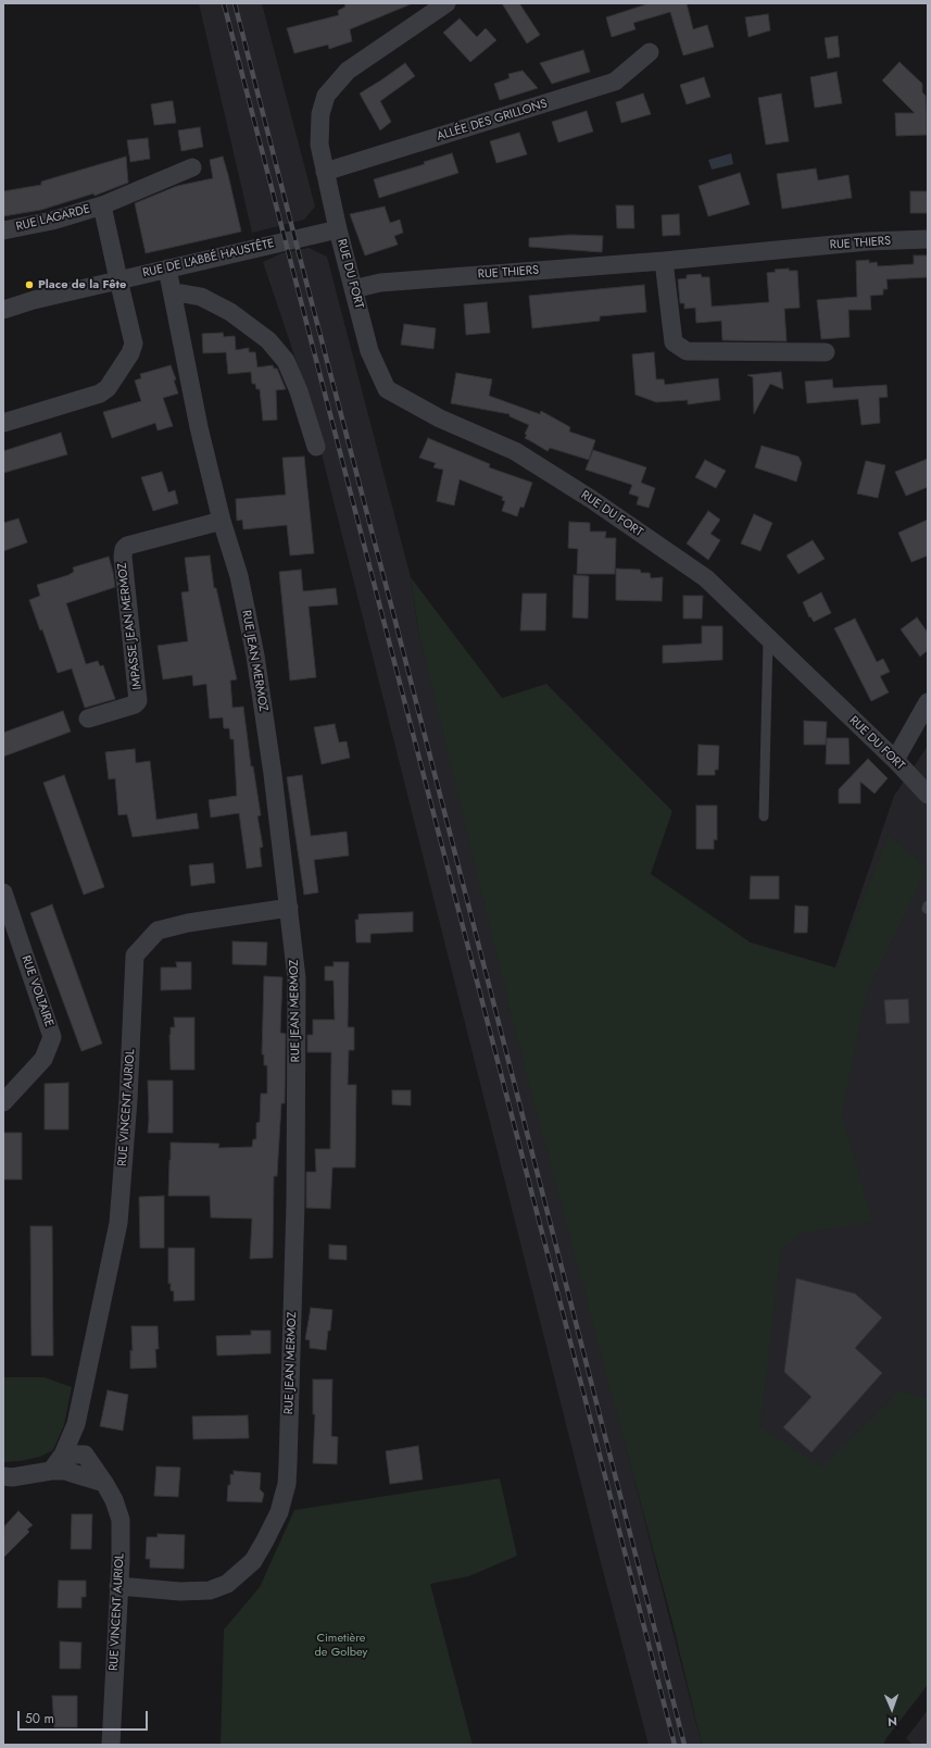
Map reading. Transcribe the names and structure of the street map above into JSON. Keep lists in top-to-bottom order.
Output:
{
  "streets": {
    "street": [
      "ALLÉE DES GRILLONS",
      "RUE LAGARDE",
      "RUE THIERS",
      "RUE DE L'ABBÉ HAUSTÊTE",
      "RUE DU FORT",
      "IMPASSE JEAN MERMOZ",
      "RUE JEAN MERMOZ",
      "RUE VOLTAIRE",
      "RUE VINCENT AURIOL"
    ]
  },
  "crossings": [
    ["ALLÉE DES GRILLONS", "RUE DU FORT"],
    ["RUE LAGARDE", "RUE DE L'ABBÉ HAUSTÊTE"],
    ["RUE THIERS", "RUE DU FORT"],
    ["RUE DE L'ABBÉ HAUSTÊTE", "RUE DU FORT"],
    ["RUE DE L'ABBÉ HAUSTÊTE", "RUE JEAN MERMOZ"],
    ["IMPASSE JEAN MERMOZ", "RUE JEAN MERMOZ"],
    ["RUE JEAN MERMOZ", "RUE VINCENT AURIOL"]
  ],
  "parks": ["Cimetière de Golbey"],
  "places": ["Place de la Fête"],
  "scale_bar": "50 m",
  "north": "bottom"
}
